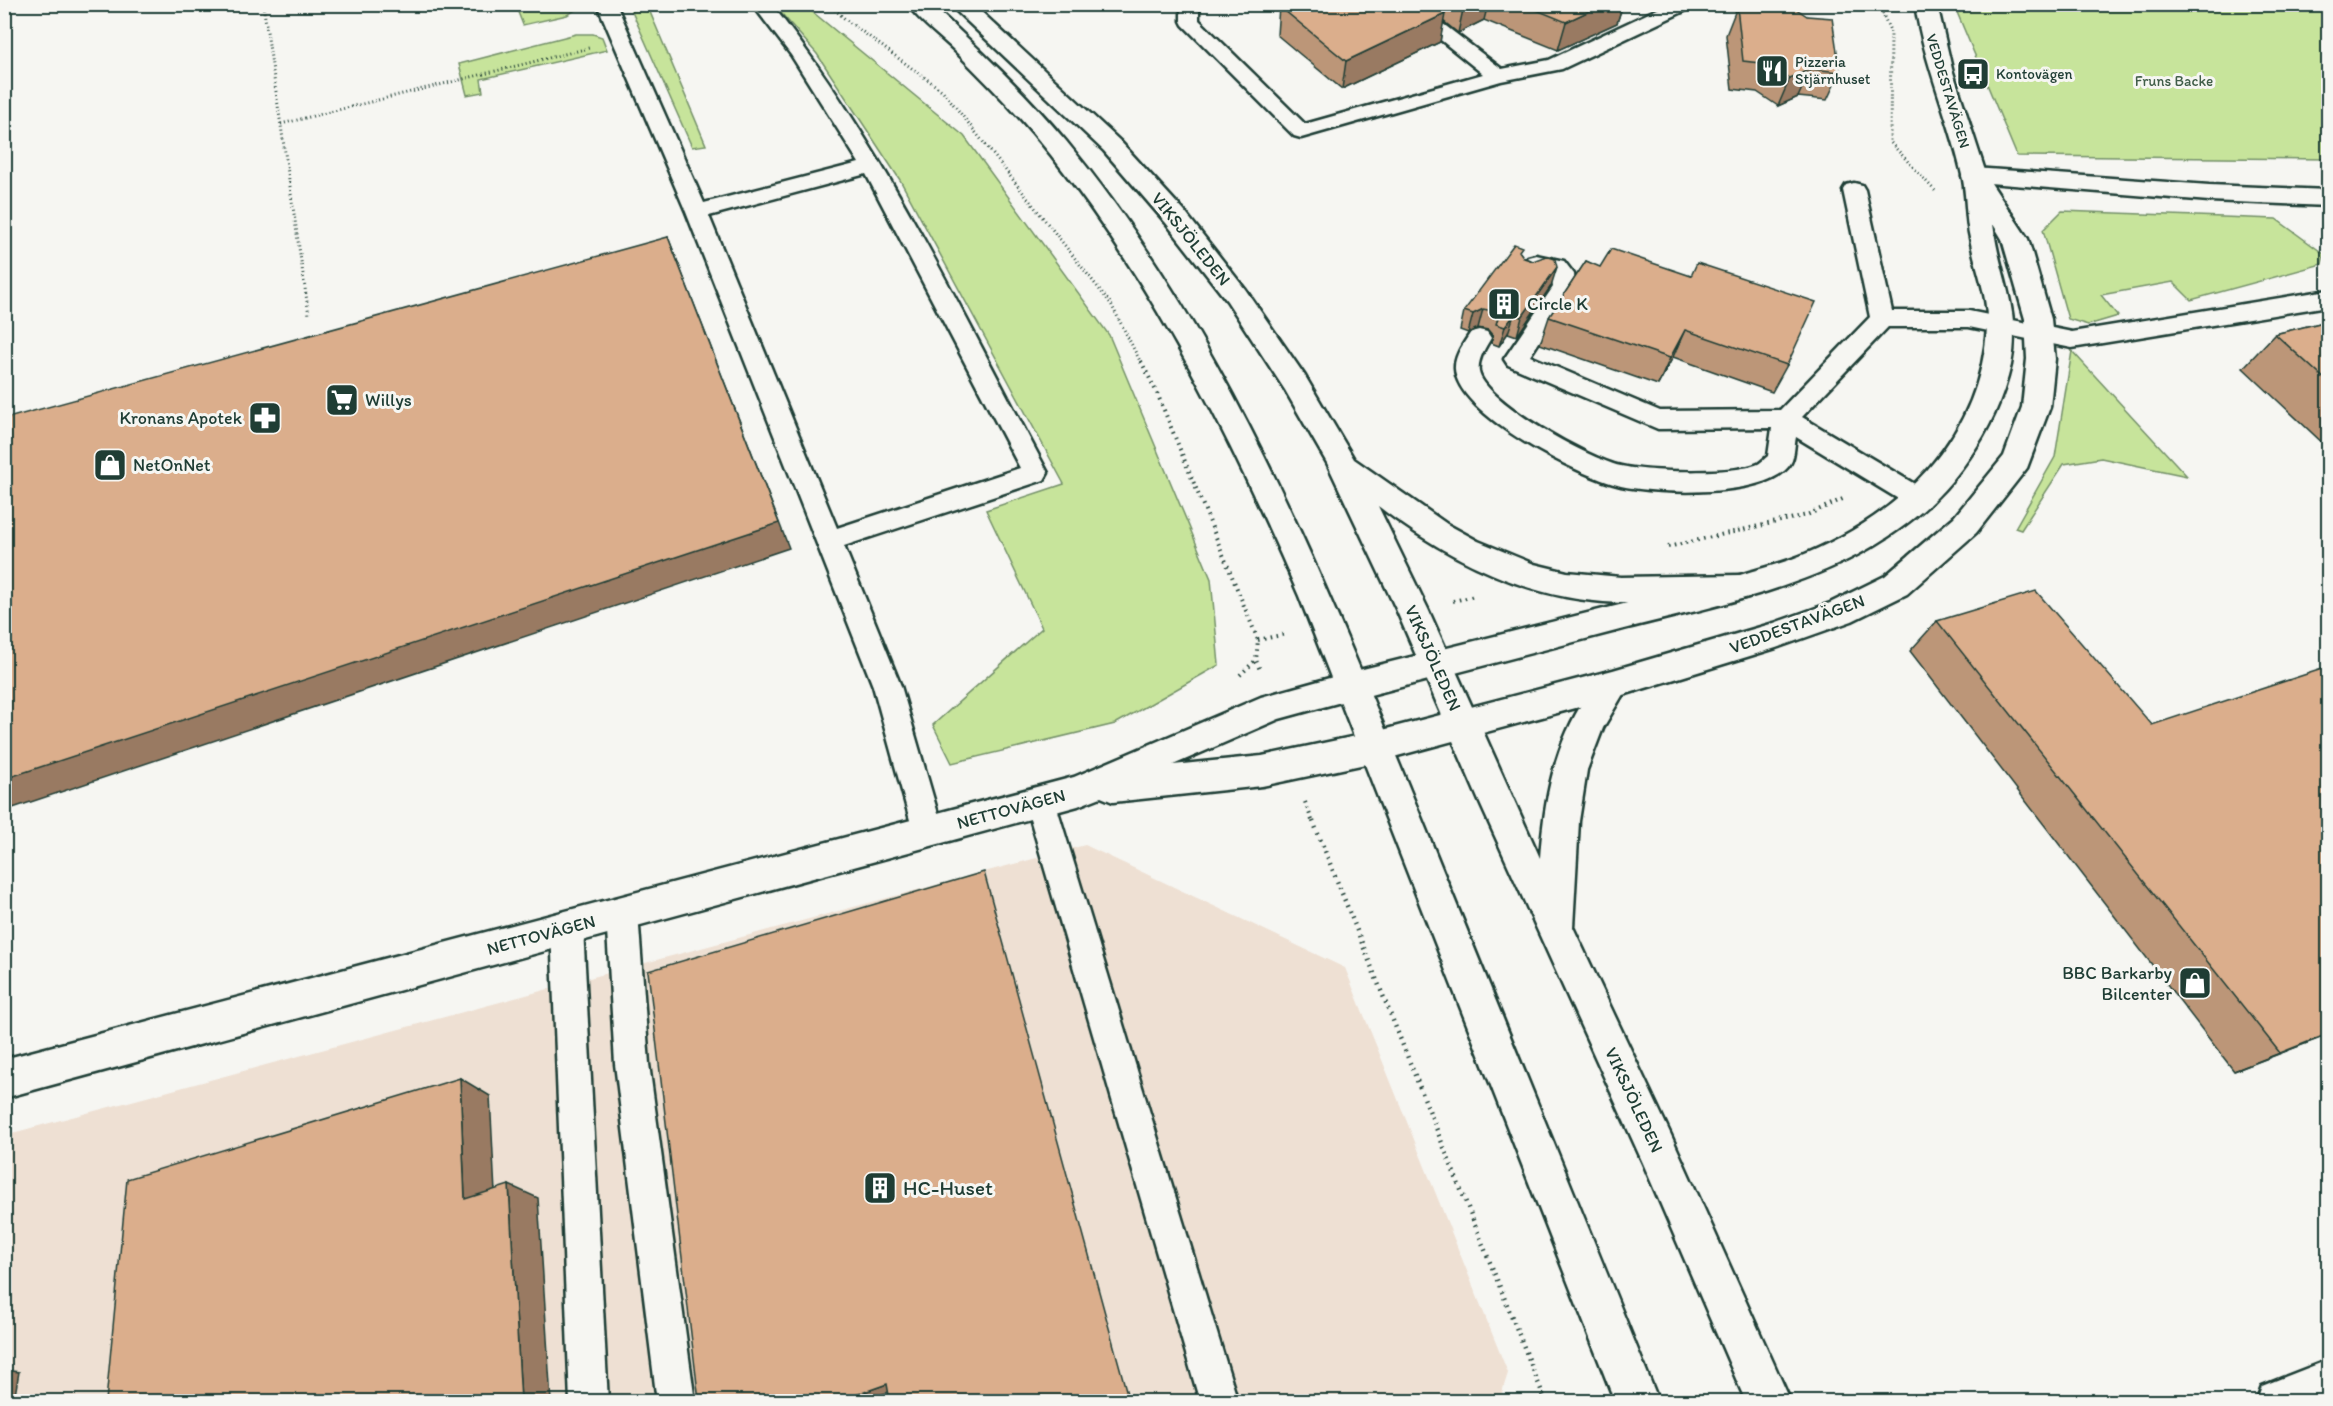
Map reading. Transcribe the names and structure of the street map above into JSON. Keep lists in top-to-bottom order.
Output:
{
  "streets": {
    "street": ["VEDDESTAVÄGEN", "VIKSJÖLEDEN", "NETTOVÄGEN"]
  },
  "crossings": [
    ["VEDDESTAVÄGEN", "VIKSJÖLEDEN"],
    ["VEDDESTAVÄGEN", "NETTOVÄGEN"]
  ],
  "parks": ["Fruns Backe"],
  "places": {
    "restaurant": ["Pizzeria Stjärnhuset"],
    "bus stop": ["Kontovägen"],
    "building": ["Circle K", "HC-Huset"],
    "supermarket": ["Willys"],
    "pharmacy": ["Kronans Apotek"],
    "shop": ["NetOnNet", "BBC Barkarby Bilcenter"]
  }
}
